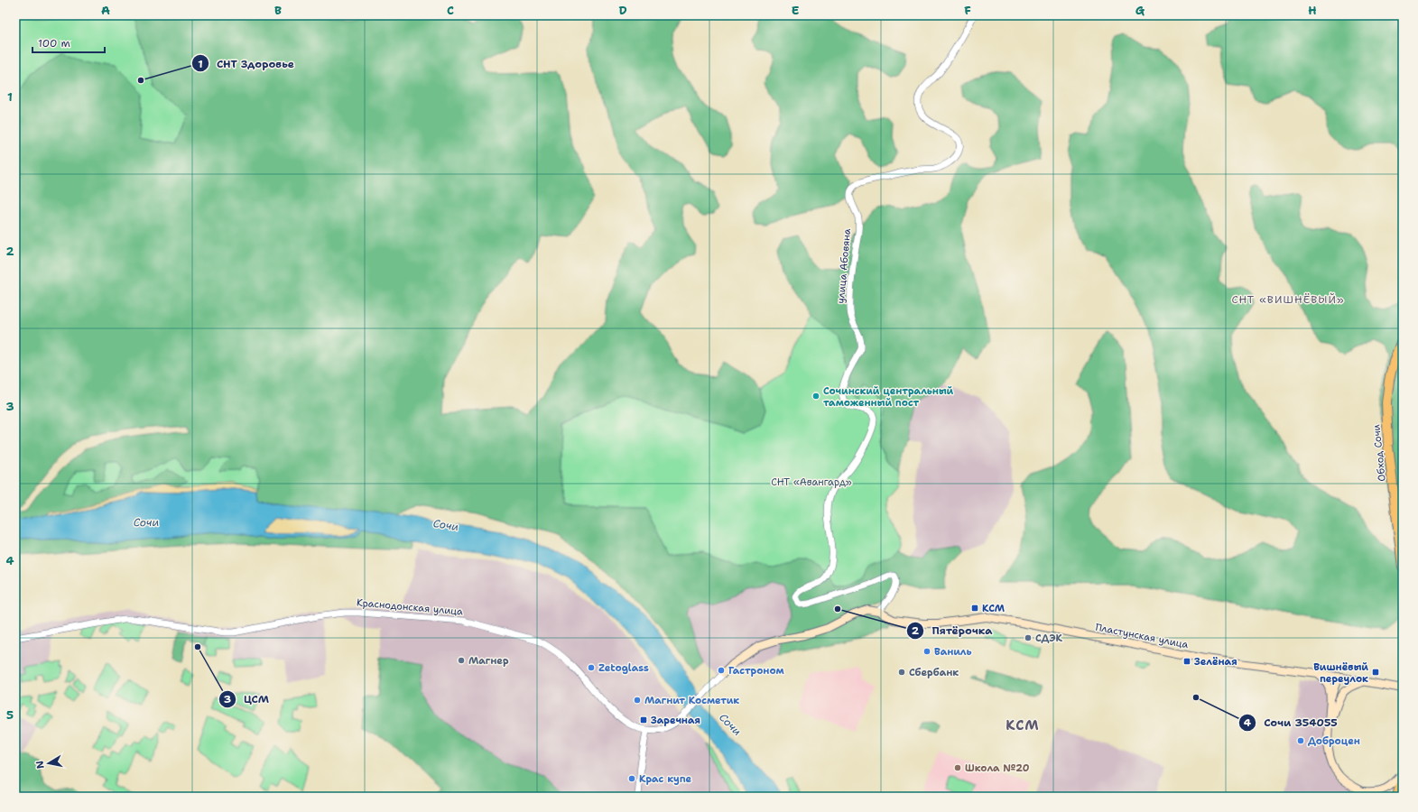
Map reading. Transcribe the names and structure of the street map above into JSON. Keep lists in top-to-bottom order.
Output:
{
  "streets": {
    "highway": ["Обход Сочи"],
    "main road": ["Пластунская улица"],
    "street": ["улица Абовяна", "Краснодонская улица"]
  },
  "crossings": [
    ["улица Абовяна", "Пластунская улица"],
    ["Краснодонская улица", "Пластунская улица"]
  ],
  "districts": ["СНТ «ВИШНЁВЫЙ»", "КСМ"],
  "water": ["Сочи"],
  "parks": ["СНТ «Авангард»"],
  "places": {
    "other": [
      "СНТ Здоровье",
      "Сочинский центральный таможенный пост",
      "Пятёрочка",
      "СДЭК",
      "ЦСМ",
      "Ваниль",
      "Магнер",
      "Zetoglass",
      "Гастроном",
      "Сбербанк",
      "Сочи 354055",
      "Магнит Косметик",
      "Доброцен",
      "Школа №20",
      "Крас купе"
    ],
    "transit": [
      "КСМ",
      "Зелёная",
      "Вишнёвый переулок",
      "Заречная"
    ]
  },
  "scale_bar": "100 m",
  "north": "left",
  "grid": {
    "columns": [
      "A",
      "B",
      "C",
      "D",
      "E",
      "F",
      "G",
      "H"
    ],
    "rows": [
      "1",
      "2",
      "3",
      "4",
      "5"
    ]
  }
}
